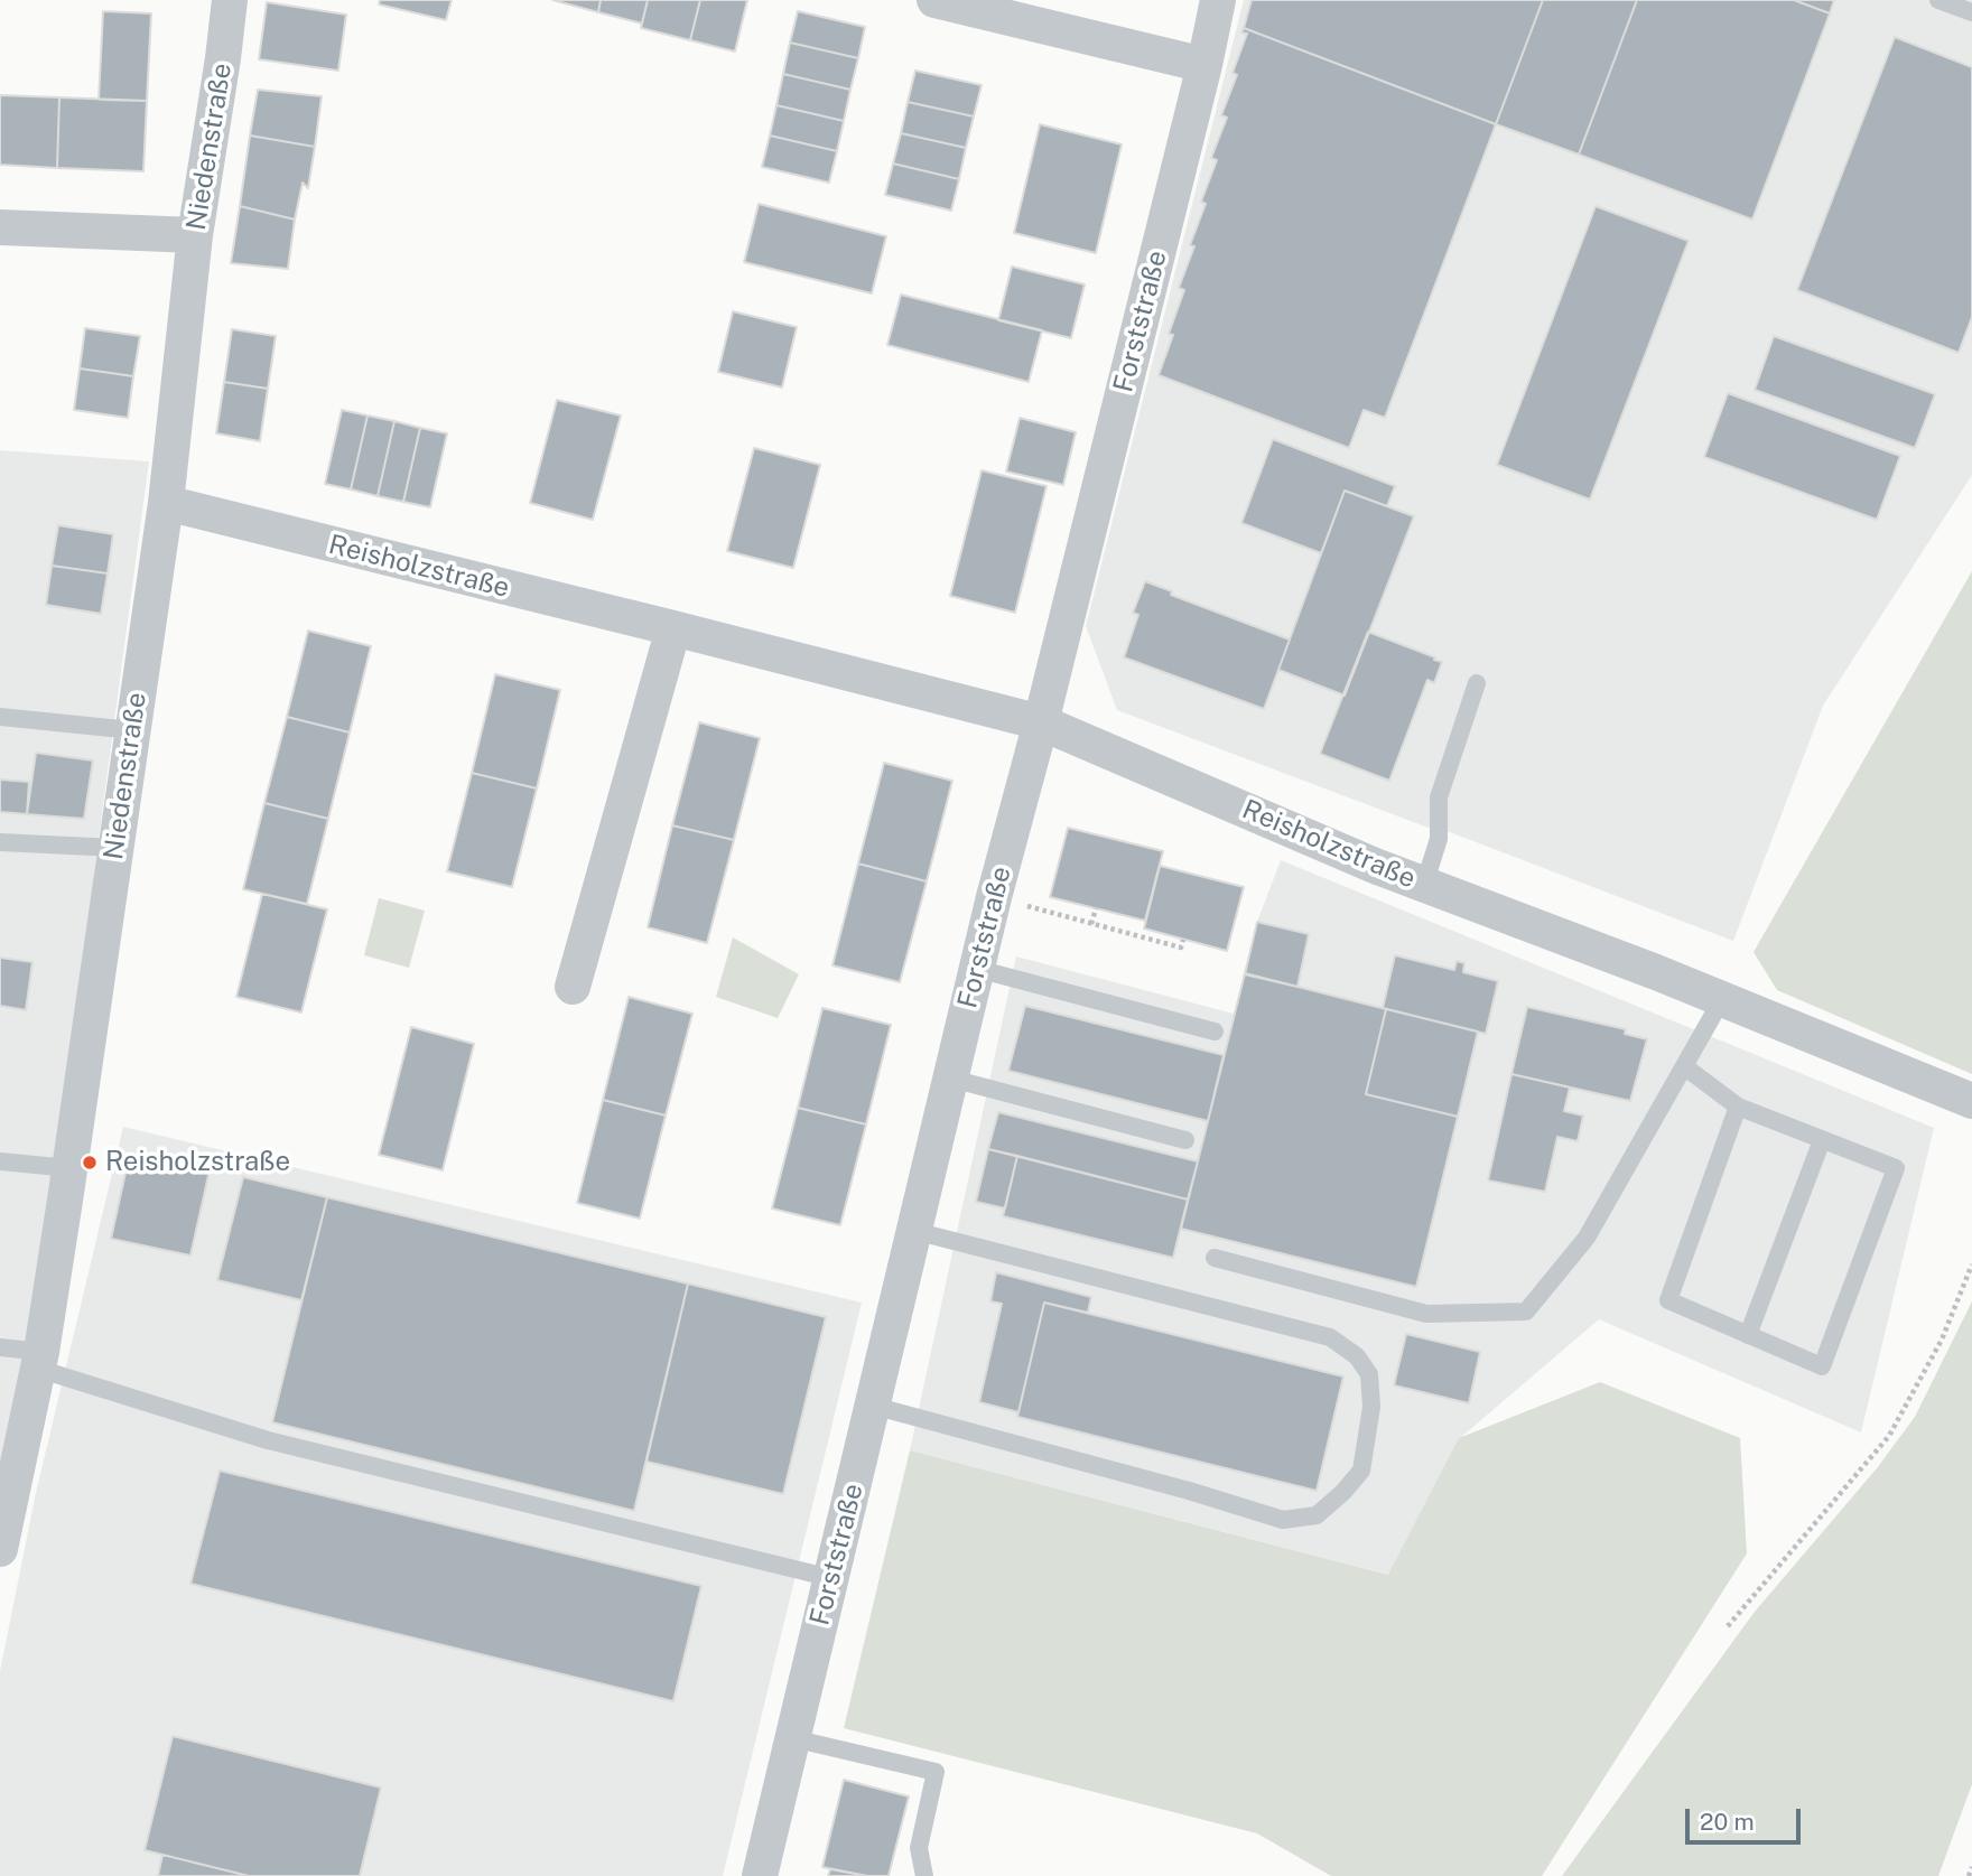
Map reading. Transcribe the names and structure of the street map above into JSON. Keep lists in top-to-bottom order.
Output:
{
  "streets": {
    "street": ["Niedenstraße", "Forststraße", "Reisholzstraße"]
  },
  "crossings": [
    ["Niedenstraße", "Reisholzstraße"],
    ["Forststraße", "Reisholzstraße"]
  ],
  "places": ["Reisholzstraße"],
  "scale_bar": "20 m"
}
